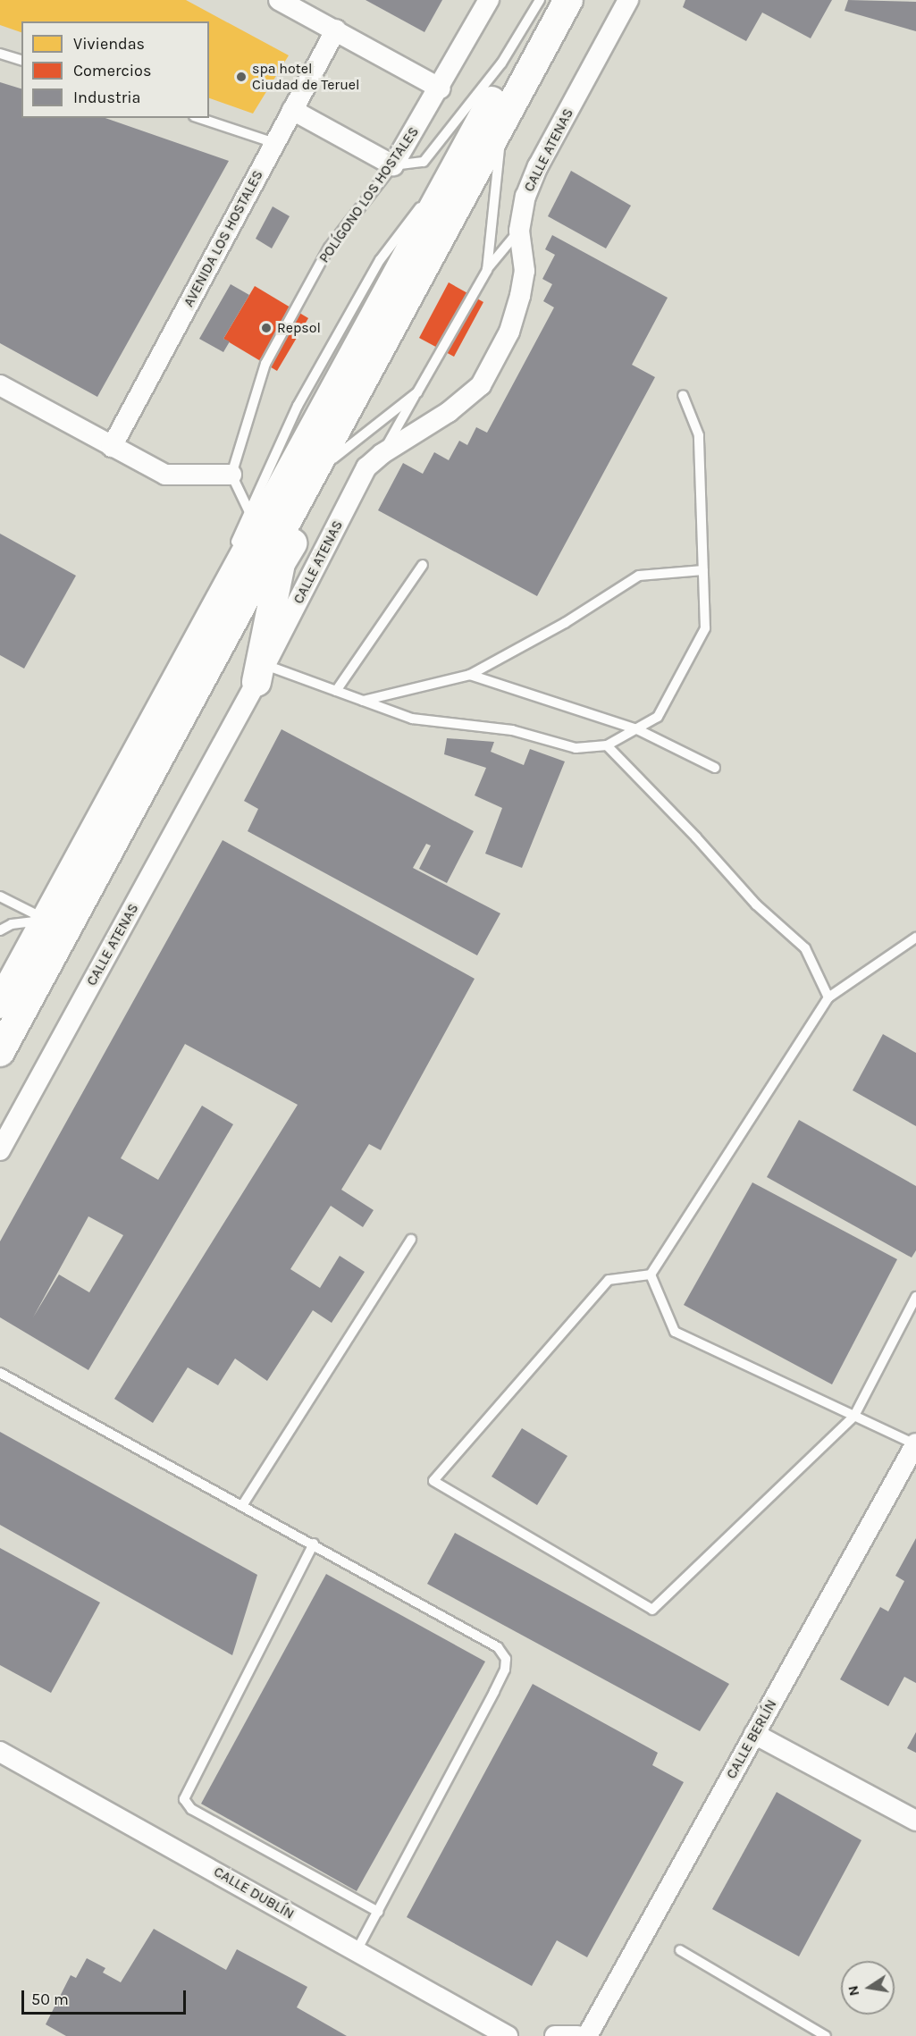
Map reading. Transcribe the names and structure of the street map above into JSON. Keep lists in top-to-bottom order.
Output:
{
  "streets": {
    "street": [
      "CALLE ATENAS",
      "POLÍGONO LOS HOSTALES",
      "AVENIDA LOS HOSTALES",
      "CALLE BERLÍN",
      "CALLE DUBLÍN"
    ]
  },
  "places": ["spa hotel Ciudad de Teruel", "Repsol"],
  "legend": ["Viviendas", "Comercios", "Industria"],
  "scale_bar": "50 m",
  "north": "left"
}
